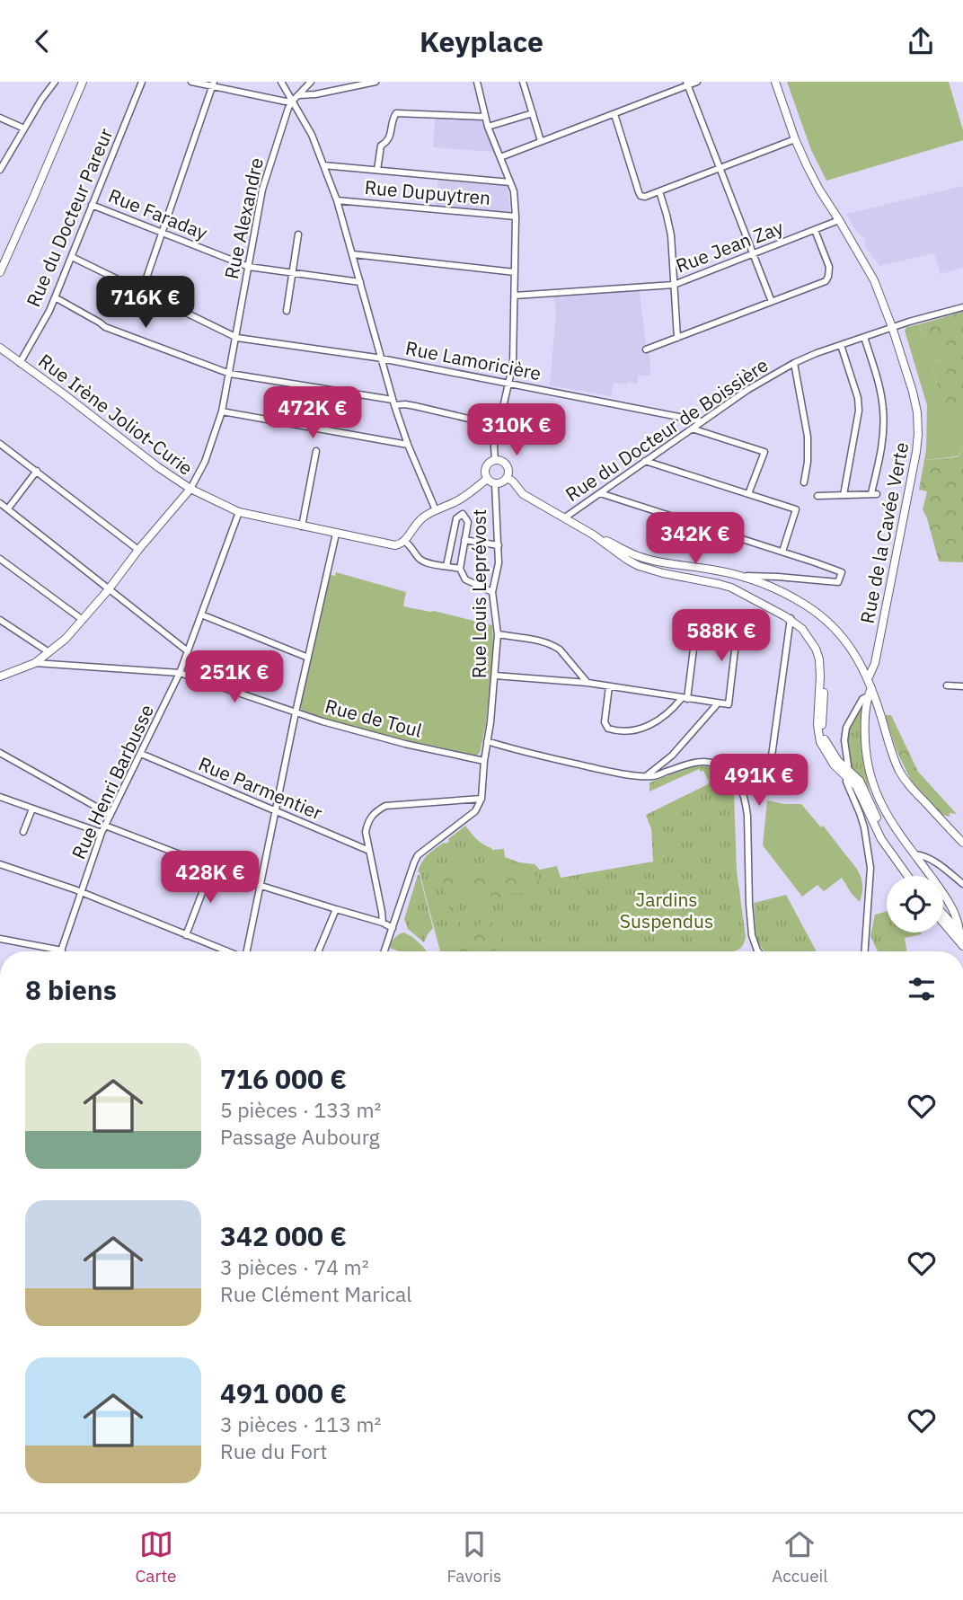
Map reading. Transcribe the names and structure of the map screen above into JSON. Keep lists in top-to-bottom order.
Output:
{
  "streets": {
    "street": [
      "Rue Dupuytren",
      "Rue Faraday",
      "Rue du Docteur Pareur",
      "Rue Alexandre",
      "Rue Jean Zay",
      "Rue Lamoricière",
      "Rue Irène Joliot-Curie",
      "Rue du Docteur de Boissière",
      "Rue de la Cavée Verte",
      "Rue Louis Leprévost",
      "Rue de Toul",
      "Rue Henri Barbusse",
      "Rue Parmentier"
    ]
  },
  "crossings": [
    ["Rue Faraday", "Rue du Docteur Pareur"],
    ["Rue Faraday", "Rue Alexandre"],
    ["Rue du Docteur Pareur", "Rue Lamoricière"],
    ["Rue du Docteur Pareur", "Rue Irène Joliot-Curie"],
    ["Rue Alexandre", "Rue Lamoricière"],
    ["Rue Alexandre", "Rue Irène Joliot-Curie"],
    ["Rue Jean Zay", "Rue de la Cavée Verte"],
    ["Rue Lamoricière", "Rue du Docteur de Boissière"],
    ["Rue Irène Joliot-Curie", "Rue Henri Barbusse"],
    ["Rue du Docteur de Boissière", "Rue de la Cavée Verte"],
    ["Rue Louis Leprévost", "Rue de Toul"],
    ["Rue de Toul", "Rue Henri Barbusse"],
    ["Rue Henri Barbusse", "Rue Parmentier"]
  ],
  "parks": ["Jardins Suspendus"],
  "page": {
    "header": "Keyplace",
    "price": [
      "716K €",
      "472K €",
      "310K €",
      "342K €",
      "588K €",
      "251K €",
      "491K €",
      "428K €"
    ],
    "heading": "8 biens",
    "list": [
      {
        "name": "716 000 €",
        "note": "5 pièces · 133 m² · Passage Aubourg"
      },
      {
        "name": "342 000 €",
        "note": "3 pièces · 74 m² · Rue Clément Marical"
      },
      {
        "name": "491 000 €",
        "note": "3 pièces · 113 m² · Rue du Fort"
      }
    ],
    "tabs": ["Carte", "Favoris", "Accueil"]
  }
}
